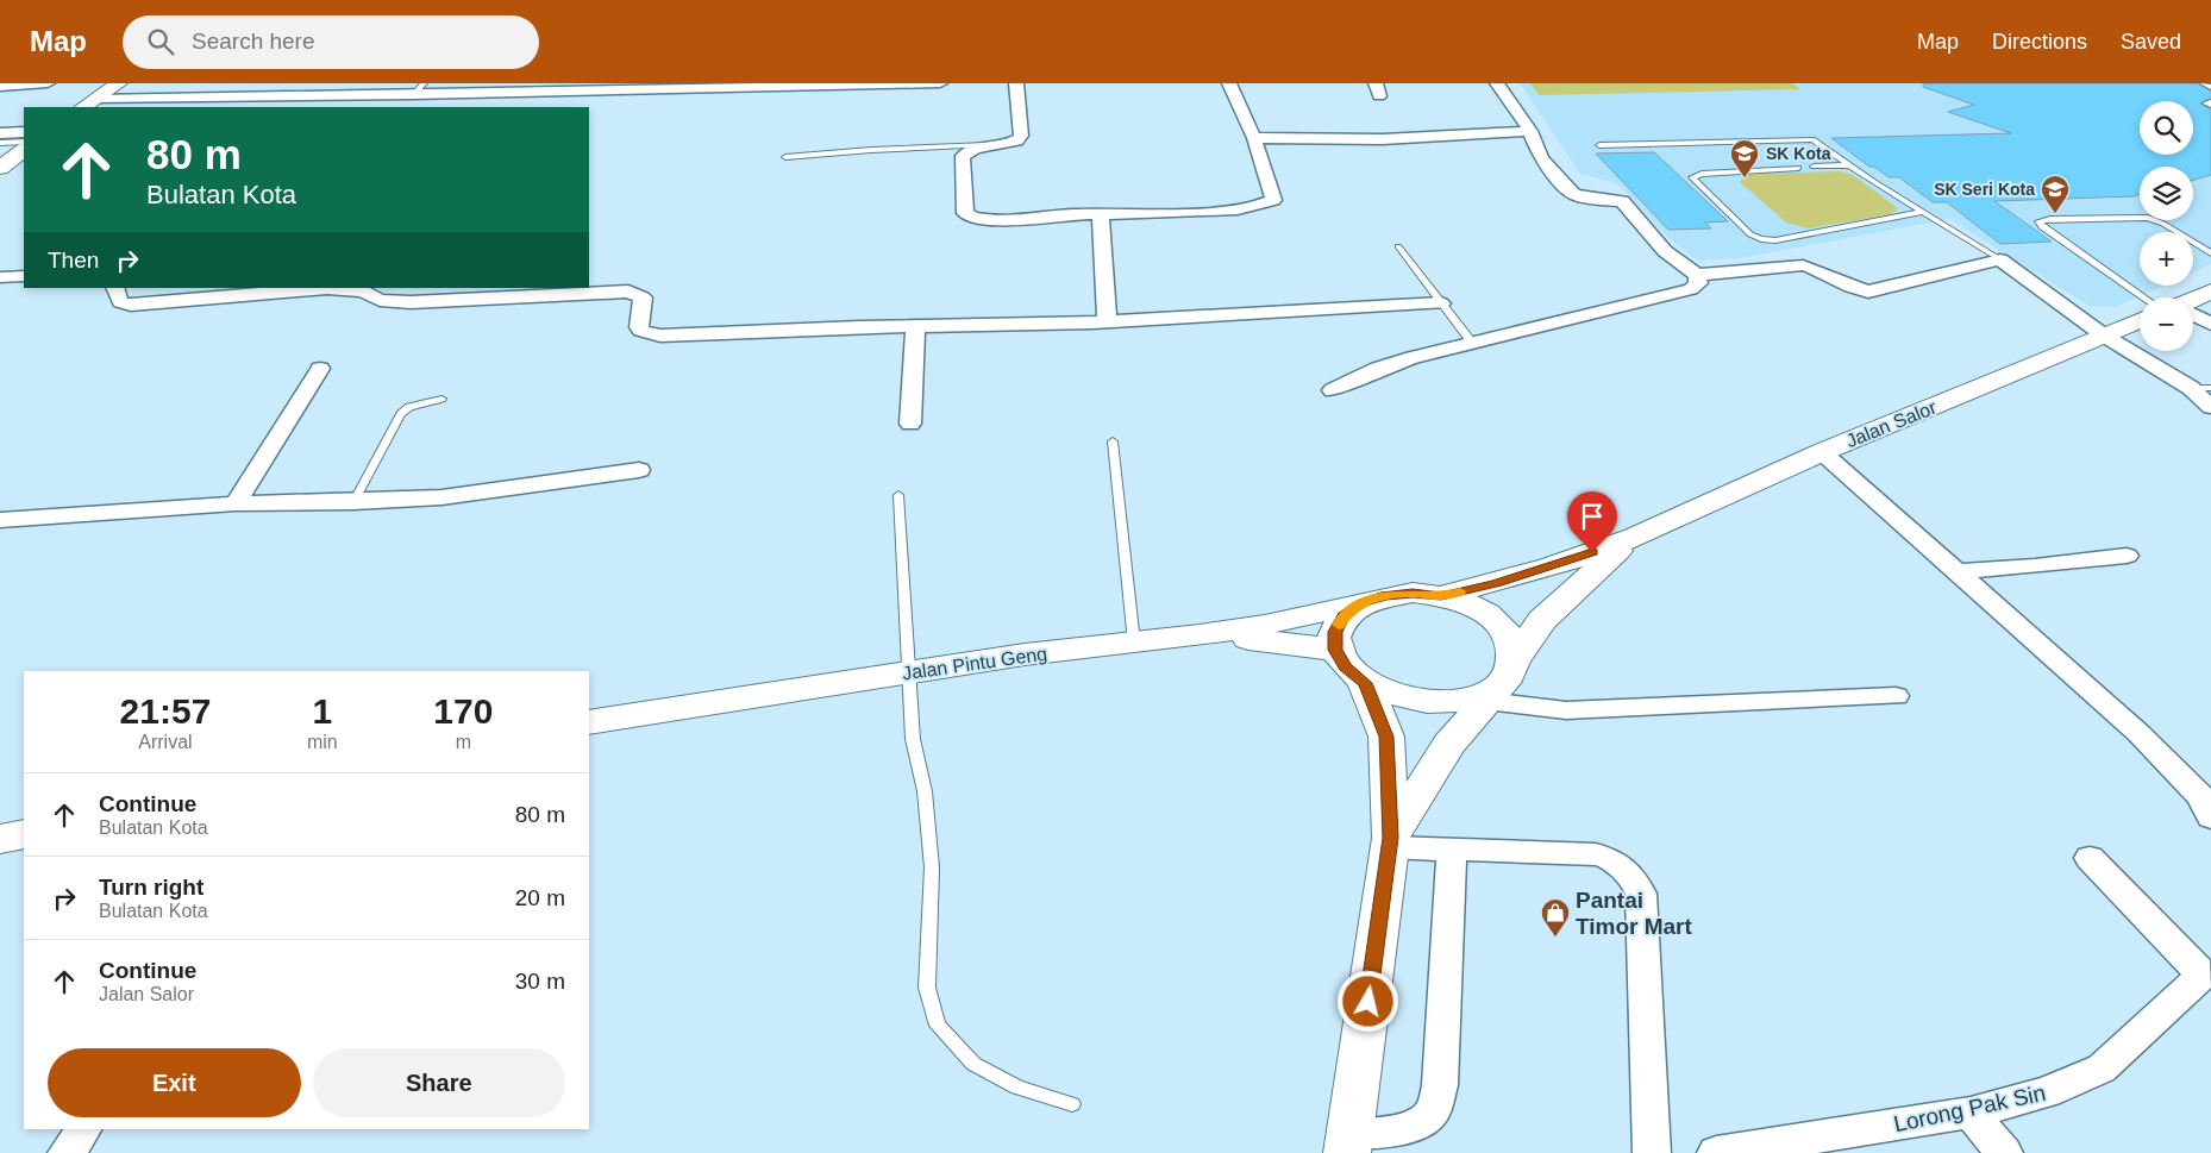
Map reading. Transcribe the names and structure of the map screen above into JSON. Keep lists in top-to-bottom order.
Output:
{
  "streets": {
    "main road": ["Jalan Salor", "Jalan Pintu Geng"],
    "street": ["Lorong Pak Sin"]
  },
  "crossings": [
    ["Jalan Salor", "Jalan Pintu Geng"]
  ],
  "places": {
    "school or university": ["SK Kota", "SK Seri Kota"],
    "shop": ["Pantai Timor Mart"]
  },
  "page": {
    "header": "Map",
    "search": "Search here",
    "nav": ["Map", "Directions", "Saved"],
    "map_buttons": ["+", "−"],
    "turn": ["80 m", "Bulatan Kota"],
    "then": "Then",
    "eta": [
      "21:57",
      "Arrival",
      "1",
      "min",
      "170",
      "m"
    ],
    "list": [
      {
        "name": "Continue",
        "note": "Bulatan Kota",
        "value": "80 m"
      },
      {
        "name": "Turn right",
        "note": "Bulatan Kota",
        "value": "20 m"
      },
      {
        "name": "Continue",
        "note": "Jalan Salor",
        "value": "30 m"
      }
    ],
    "buttons": ["Exit", "Share"]
  }
}
